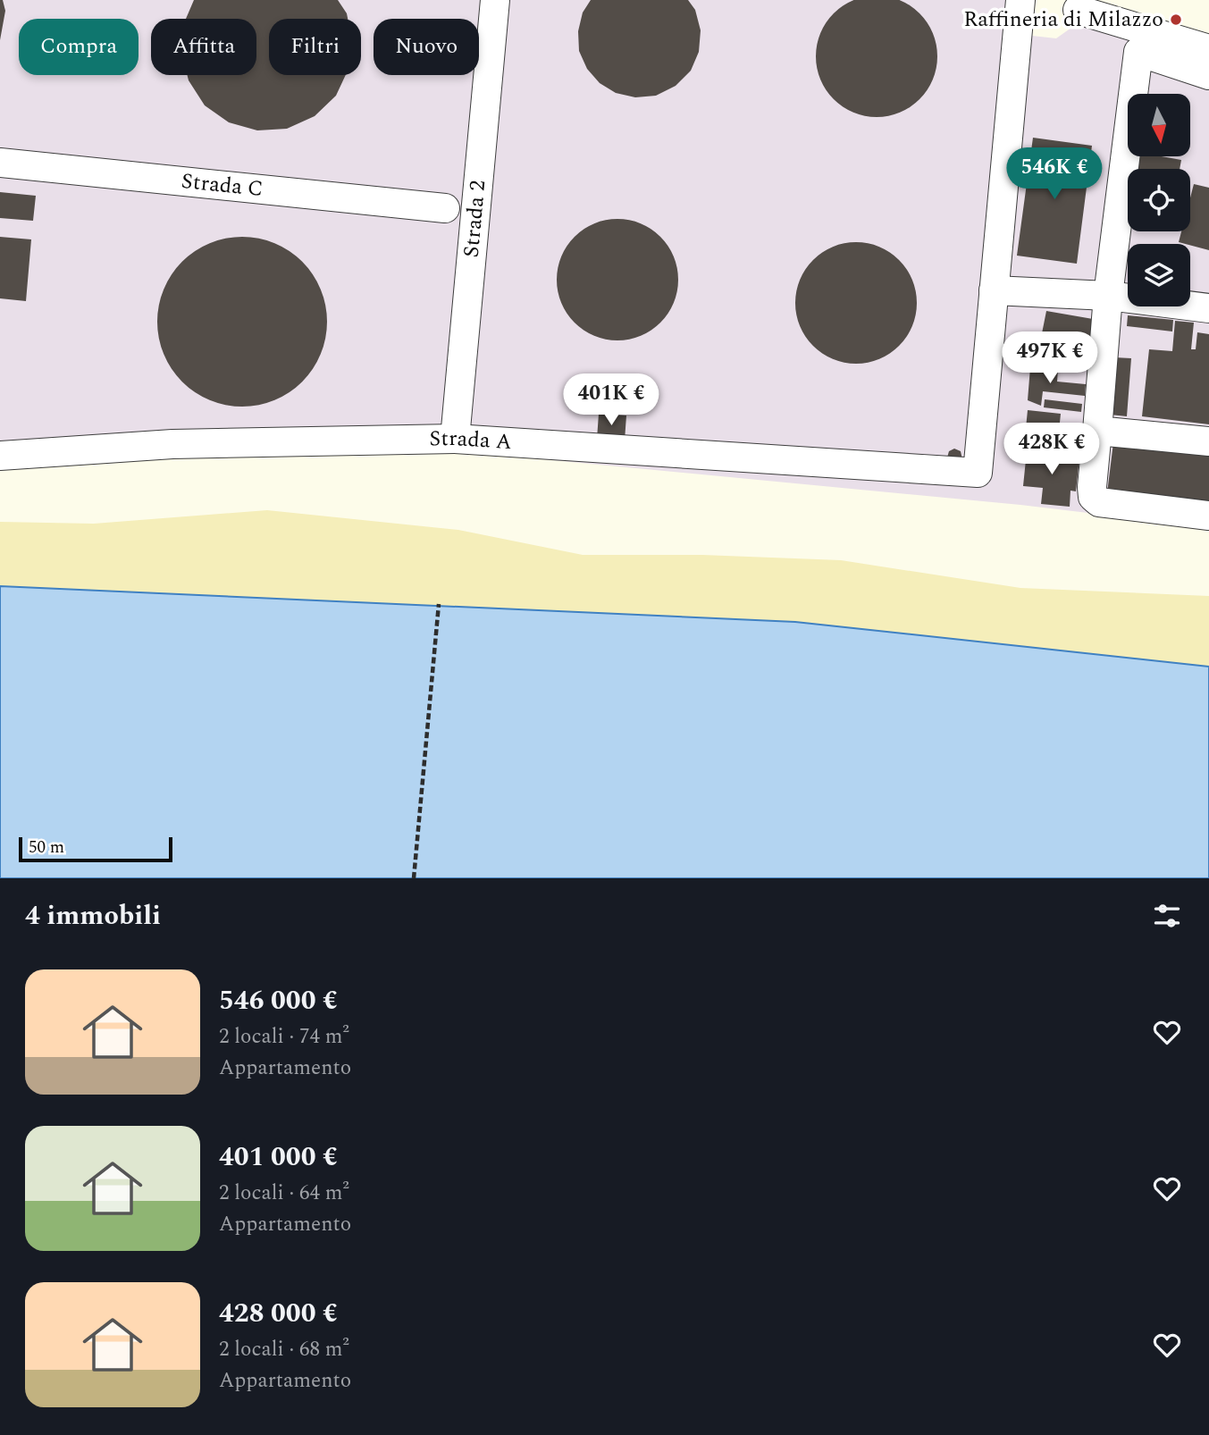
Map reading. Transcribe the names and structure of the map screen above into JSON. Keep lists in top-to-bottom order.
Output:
{
  "streets": {
    "street": ["Strada C", "Strada 2", "Strada A"]
  },
  "crossings": [
    ["Strada 2", "Strada A"]
  ],
  "places": ["Raffineria di Milazzo"],
  "scale_bar": "50 m",
  "north": "bottom",
  "page": {
    "chip": [
      "Compra",
      "Affitta",
      "Filtri",
      "Nuovo"
    ],
    "price": [
      "546K €",
      "497K €",
      "401K €",
      "428K €"
    ],
    "scale": "50 m",
    "heading": "4 immobili",
    "list": [
      {
        "name": "546 000 €",
        "note": "2 locali · 74 m² · Appartamento"
      },
      {
        "name": "401 000 €",
        "note": "2 locali · 64 m² · Appartamento"
      },
      {
        "name": "428 000 €",
        "note": "2 locali · 68 m² · Appartamento"
      }
    ]
  }
}
